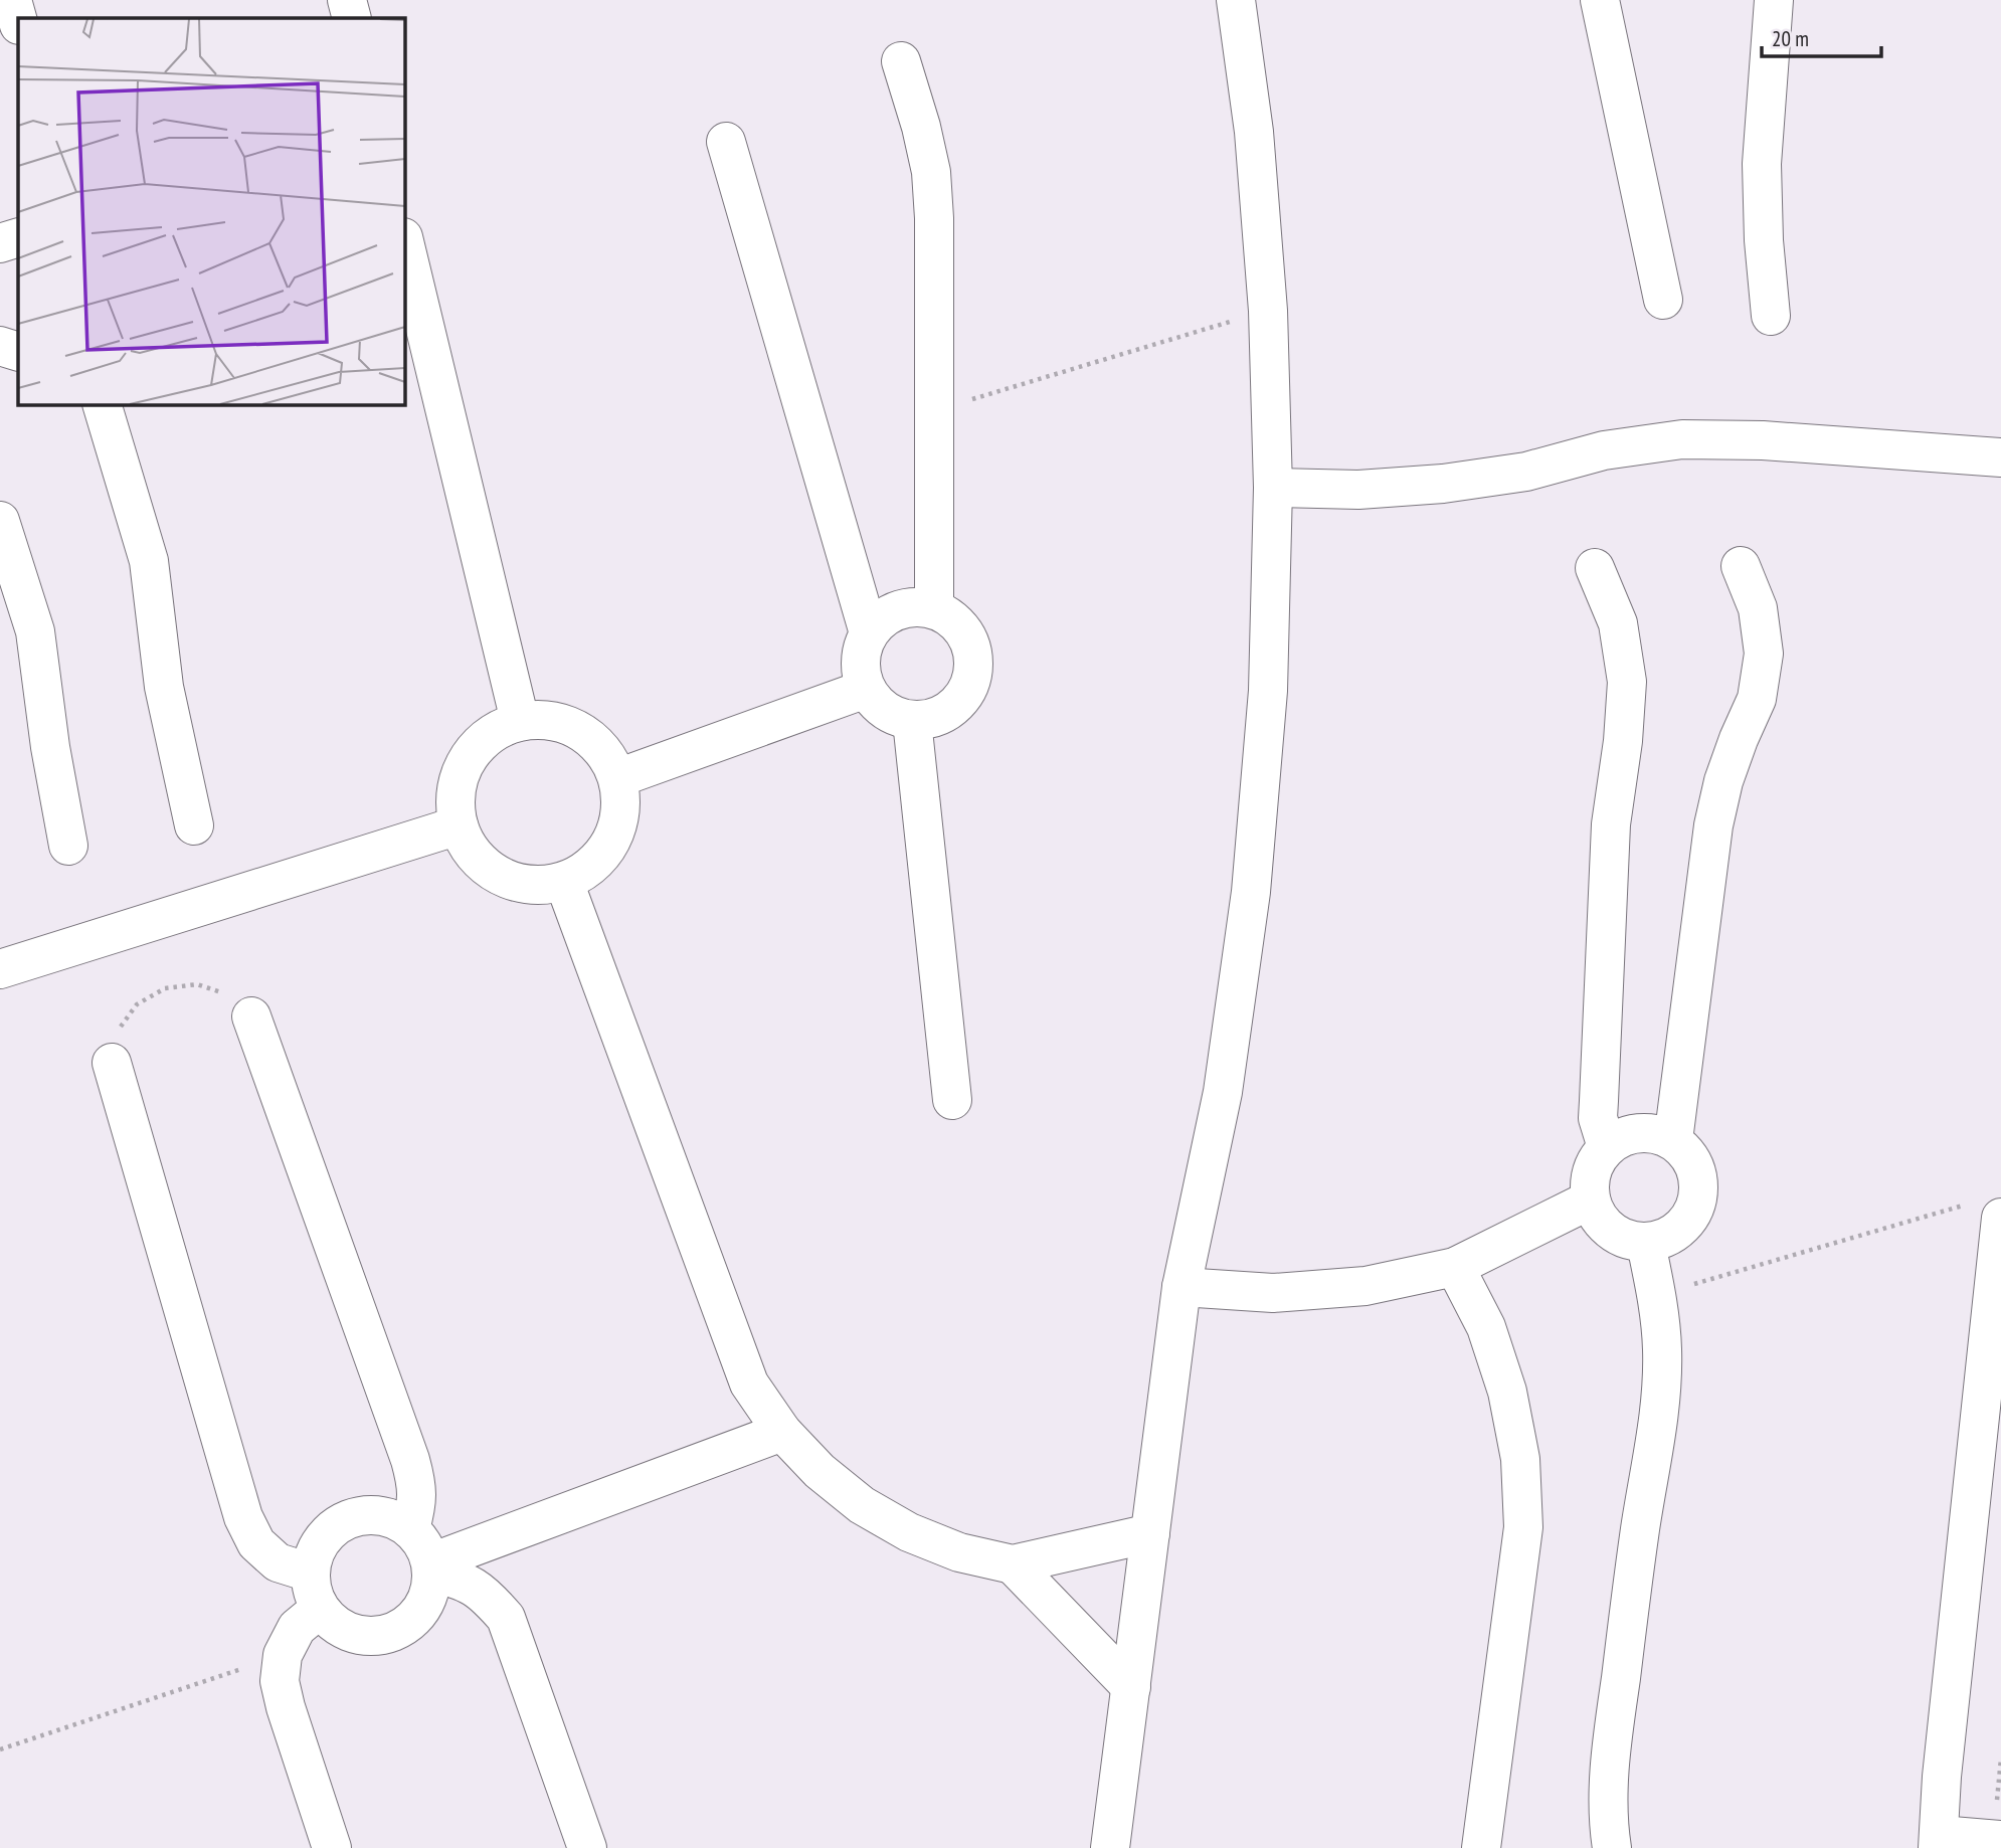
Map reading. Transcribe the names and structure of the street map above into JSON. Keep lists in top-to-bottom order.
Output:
{
  "scale_bar": "20 m"
}
